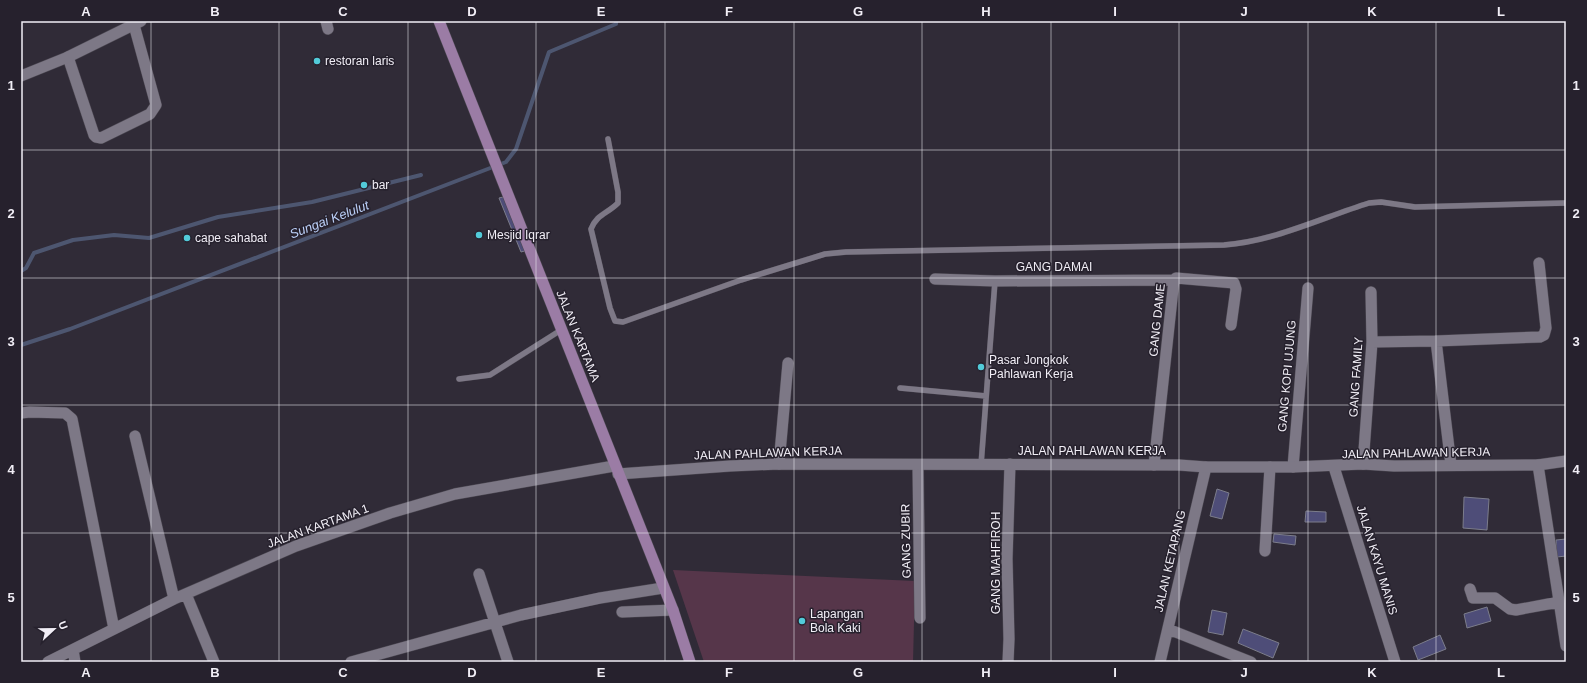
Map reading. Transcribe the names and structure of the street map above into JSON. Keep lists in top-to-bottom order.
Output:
{
  "streets": {
    "main road": ["JALAN KARTAMA"],
    "street": [
      "GANG DAMAI",
      "GANG DAME",
      "GANG KOPI UJUNG",
      "GANG FAMILY",
      "JALAN PAHLAWAN KERJA",
      "JALAN KARTAMA 1",
      "GANG ZUBIR",
      "JALAN KAYU MANIS",
      "JALAN KETAPANG",
      "GANG MAHFIROH"
    ]
  },
  "crossings": [
    ["GANG DAMAI", "GANG DAME"],
    ["GANG DAME", "JALAN PAHLAWAN KERJA"],
    ["JALAN KARTAMA", "JALAN PAHLAWAN KERJA"],
    ["JALAN KARTAMA", "JALAN KARTAMA 1"],
    ["GANG KOPI UJUNG", "JALAN PAHLAWAN KERJA"],
    ["GANG FAMILY", "JALAN PAHLAWAN KERJA"],
    ["JALAN PAHLAWAN KERJA", "JALAN KARTAMA 1"],
    ["JALAN PAHLAWAN KERJA", "GANG ZUBIR"],
    ["JALAN PAHLAWAN KERJA", "JALAN KAYU MANIS"],
    ["JALAN PAHLAWAN KERJA", "JALAN KETAPANG"],
    ["JALAN PAHLAWAN KERJA", "GANG MAHFIROH"]
  ],
  "water": ["Sungai Kelulut"],
  "places": [
    "restoran laris",
    "bar",
    "Mesjid Iqrar",
    "cape sahabat",
    "Pasar Jongkok Pahlawan Kerja",
    "Lapangan Bola Kaki"
  ],
  "north": "right",
  "grid": {
    "columns": [
      "A",
      "B",
      "C",
      "D",
      "E",
      "F",
      "G",
      "H",
      "I",
      "J",
      "K",
      "L"
    ],
    "rows": [
      "1",
      "2",
      "3",
      "4",
      "5"
    ]
  }
}
